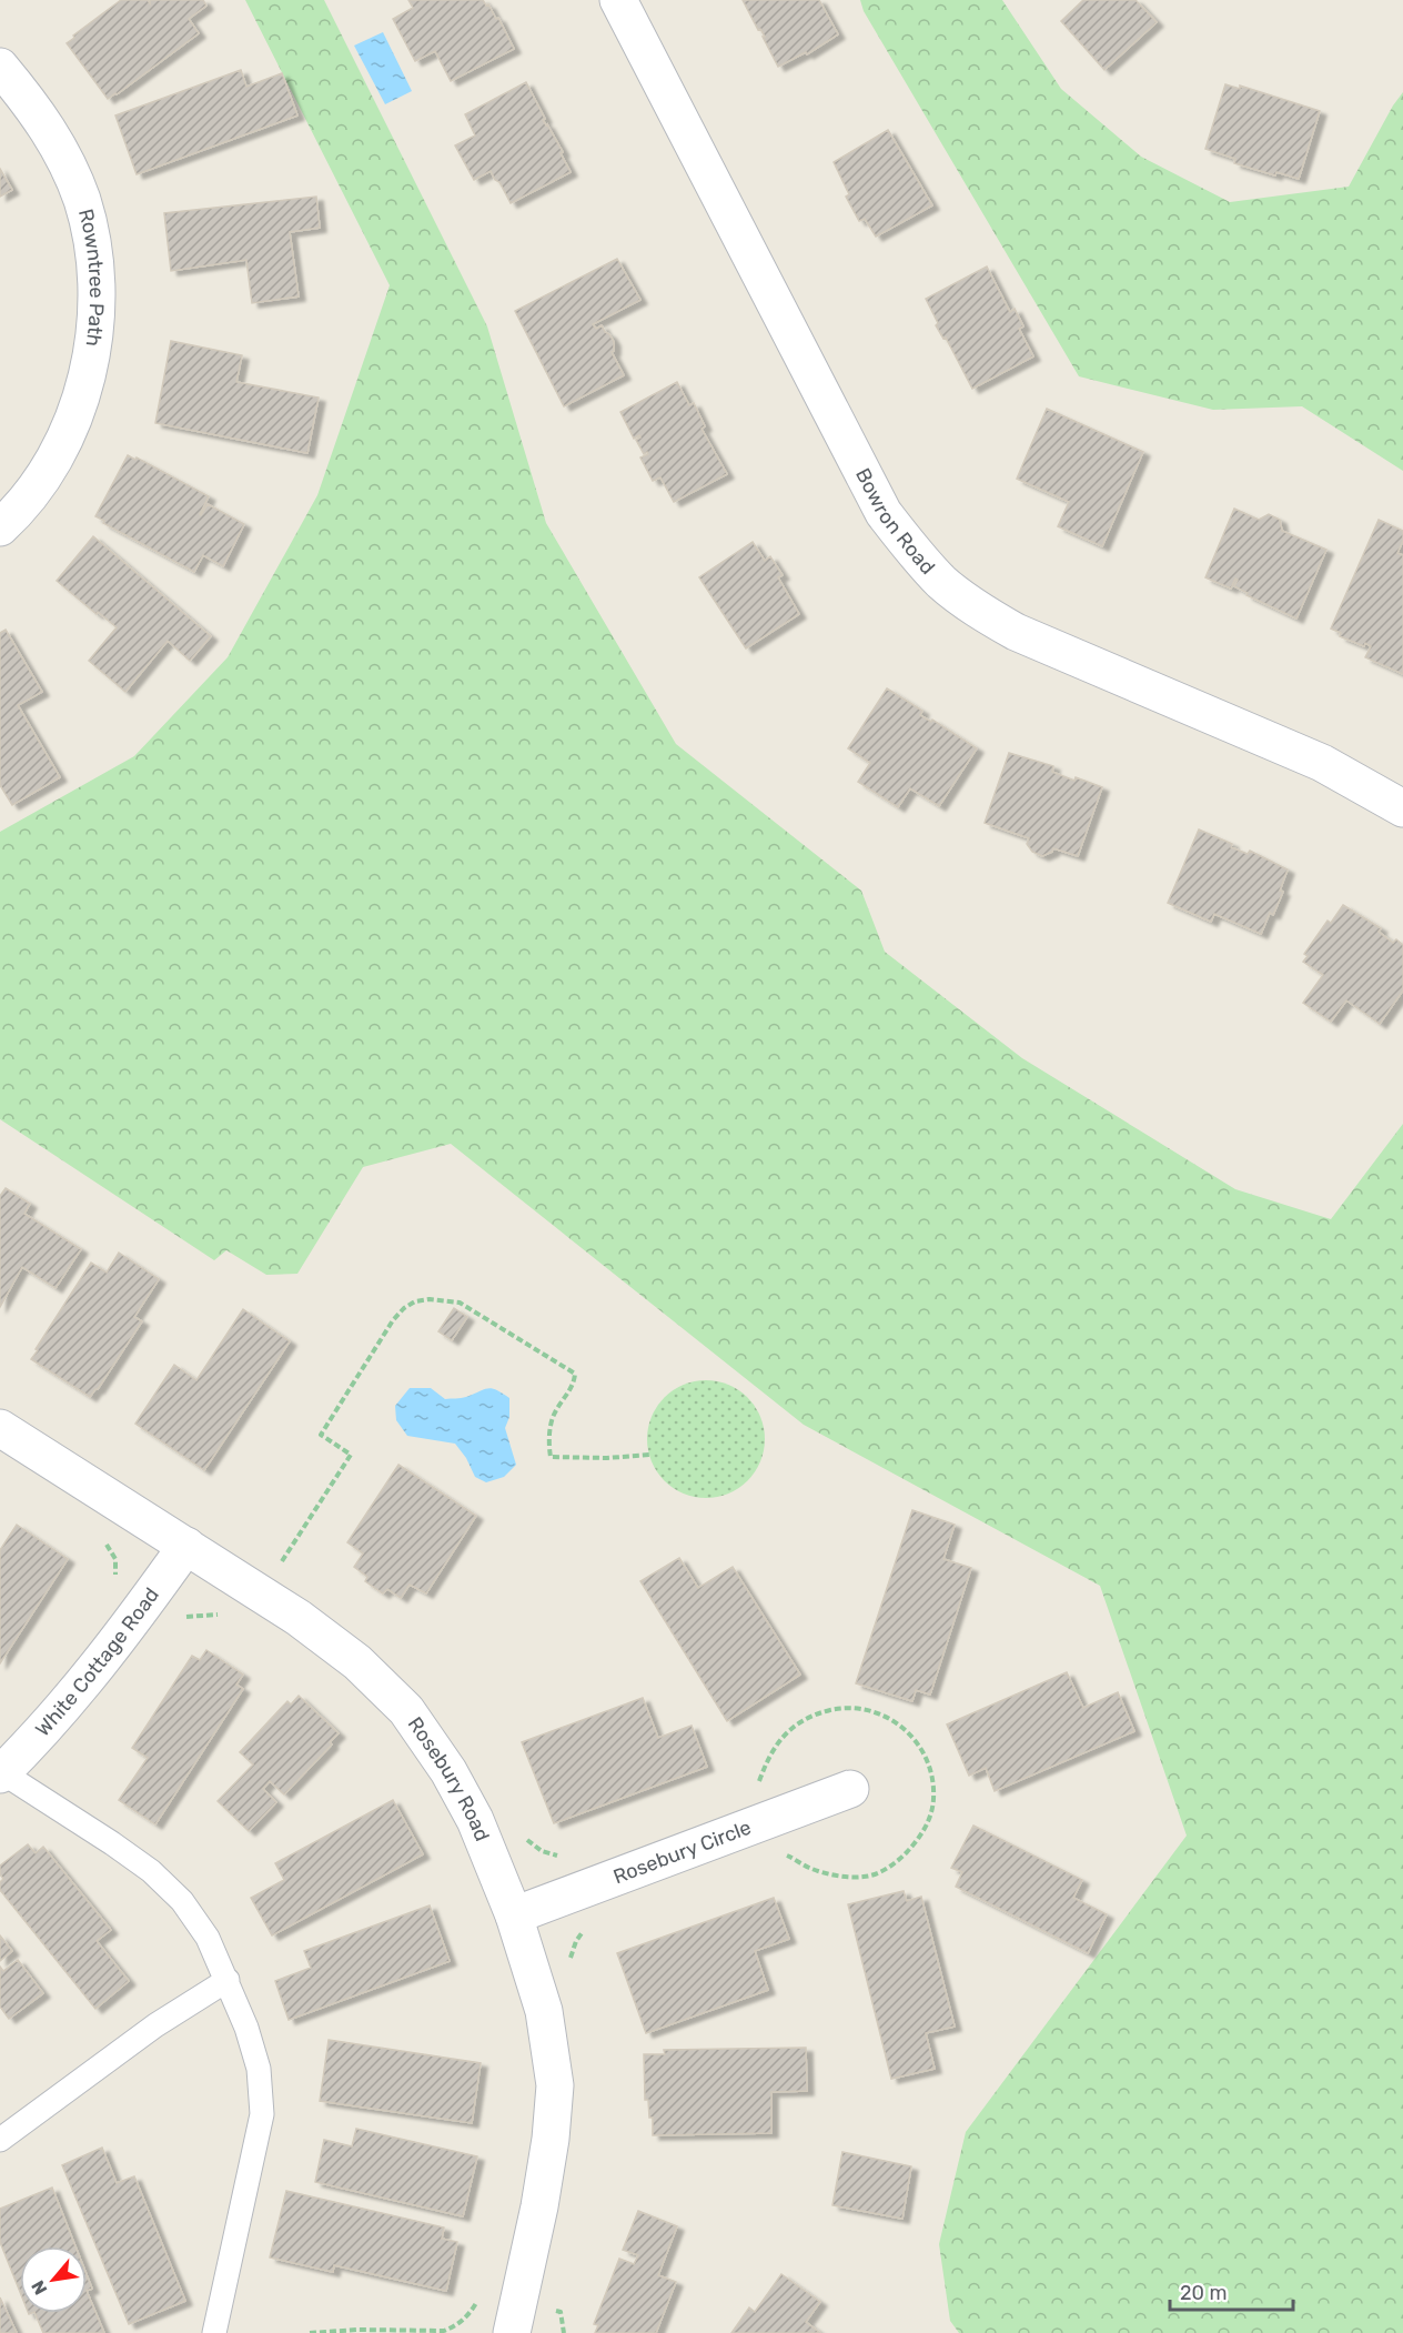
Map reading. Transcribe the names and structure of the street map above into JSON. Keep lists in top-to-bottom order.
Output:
{
  "streets": {
    "street": [
      "Rowntree Path",
      "Bowron Road",
      "White Cottage Road",
      "Rosebury Road",
      "Rosebury Circle"
    ]
  },
  "crossings": [
    ["White Cottage Road", "Rosebury Road"],
    ["Rosebury Road", "Rosebury Circle"]
  ],
  "scale_bar": "20 m",
  "north": "bottom left"
}
